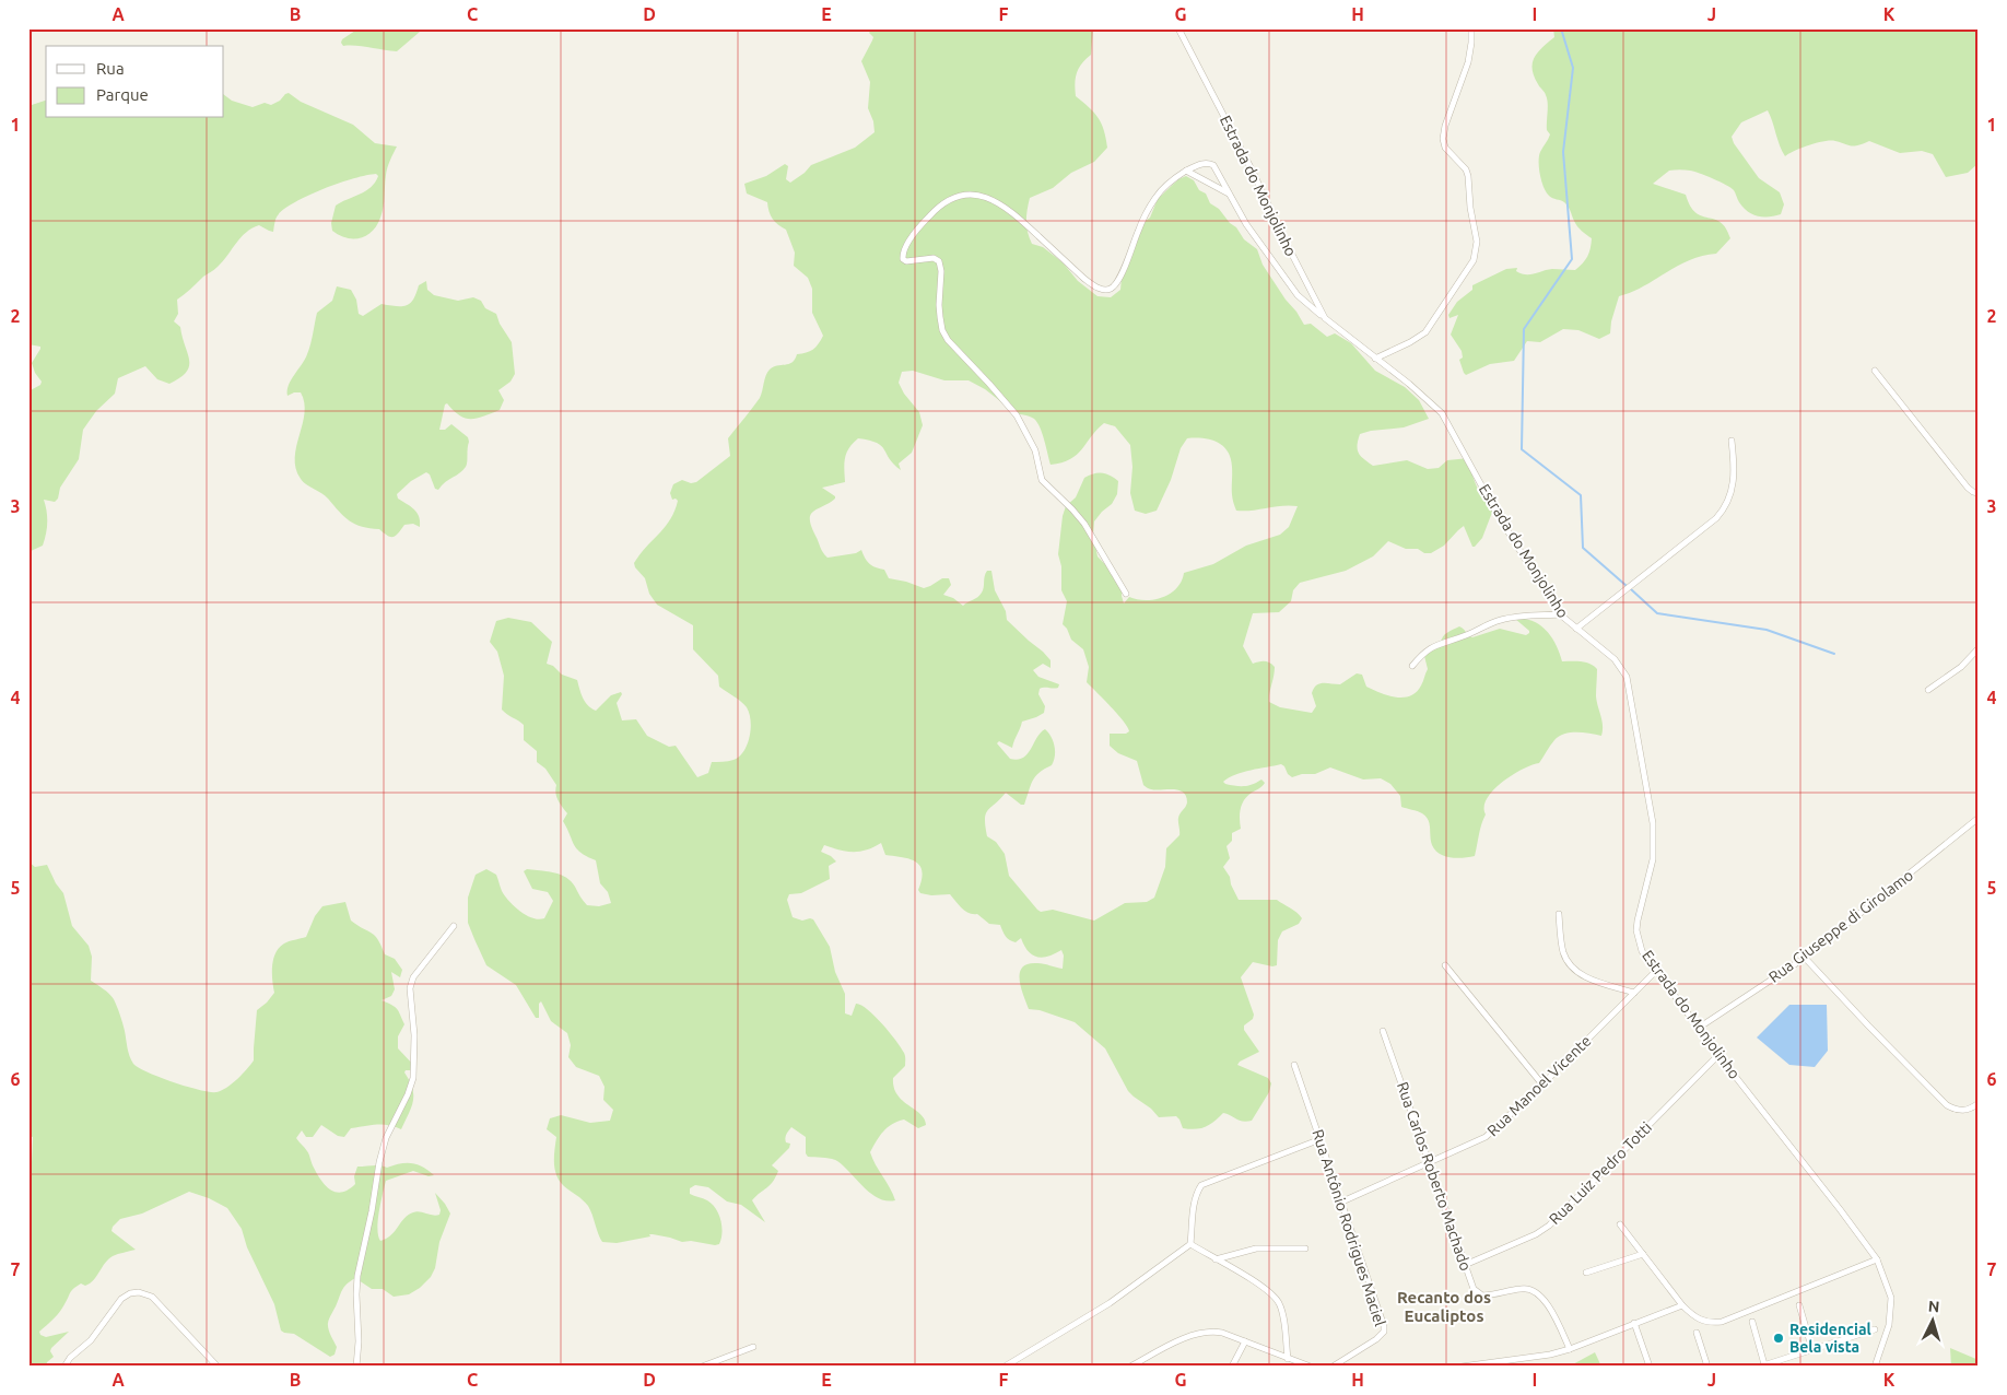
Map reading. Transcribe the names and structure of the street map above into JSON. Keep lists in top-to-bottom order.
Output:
{
  "streets": {
    "street": [
      "Estrada do Monjolinho",
      "Rua Giuseppe di Girolamo",
      "Rua Manoel Vicente",
      "Rua Luiz Pedro Totti",
      "Rua Carlos Roberto Machado",
      "Rua Antônio Rodrigues Maciel"
    ]
  },
  "crossings": [
    ["Estrada do Monjolinho", "Rua Giuseppe di Girolamo"],
    ["Estrada do Monjolinho", "Rua Manoel Vicente"],
    ["Estrada do Monjolinho", "Rua Luiz Pedro Totti"],
    ["Rua Manoel Vicente", "Rua Carlos Roberto Machado"],
    ["Rua Manoel Vicente", "Rua Antônio Rodrigues Maciel"],
    ["Rua Luiz Pedro Totti", "Rua Carlos Roberto Machado"]
  ],
  "districts": ["Recanto dos Eucaliptos"],
  "places": ["Residencial Bela vista"],
  "legend": ["Rua", "Parque"],
  "north": "top",
  "grid": {
    "columns": [
      "A",
      "B",
      "C",
      "D",
      "E",
      "F",
      "G",
      "H",
      "I",
      "J",
      "K"
    ],
    "rows": [
      "1",
      "2",
      "3",
      "4",
      "5",
      "6",
      "7"
    ]
  }
}
